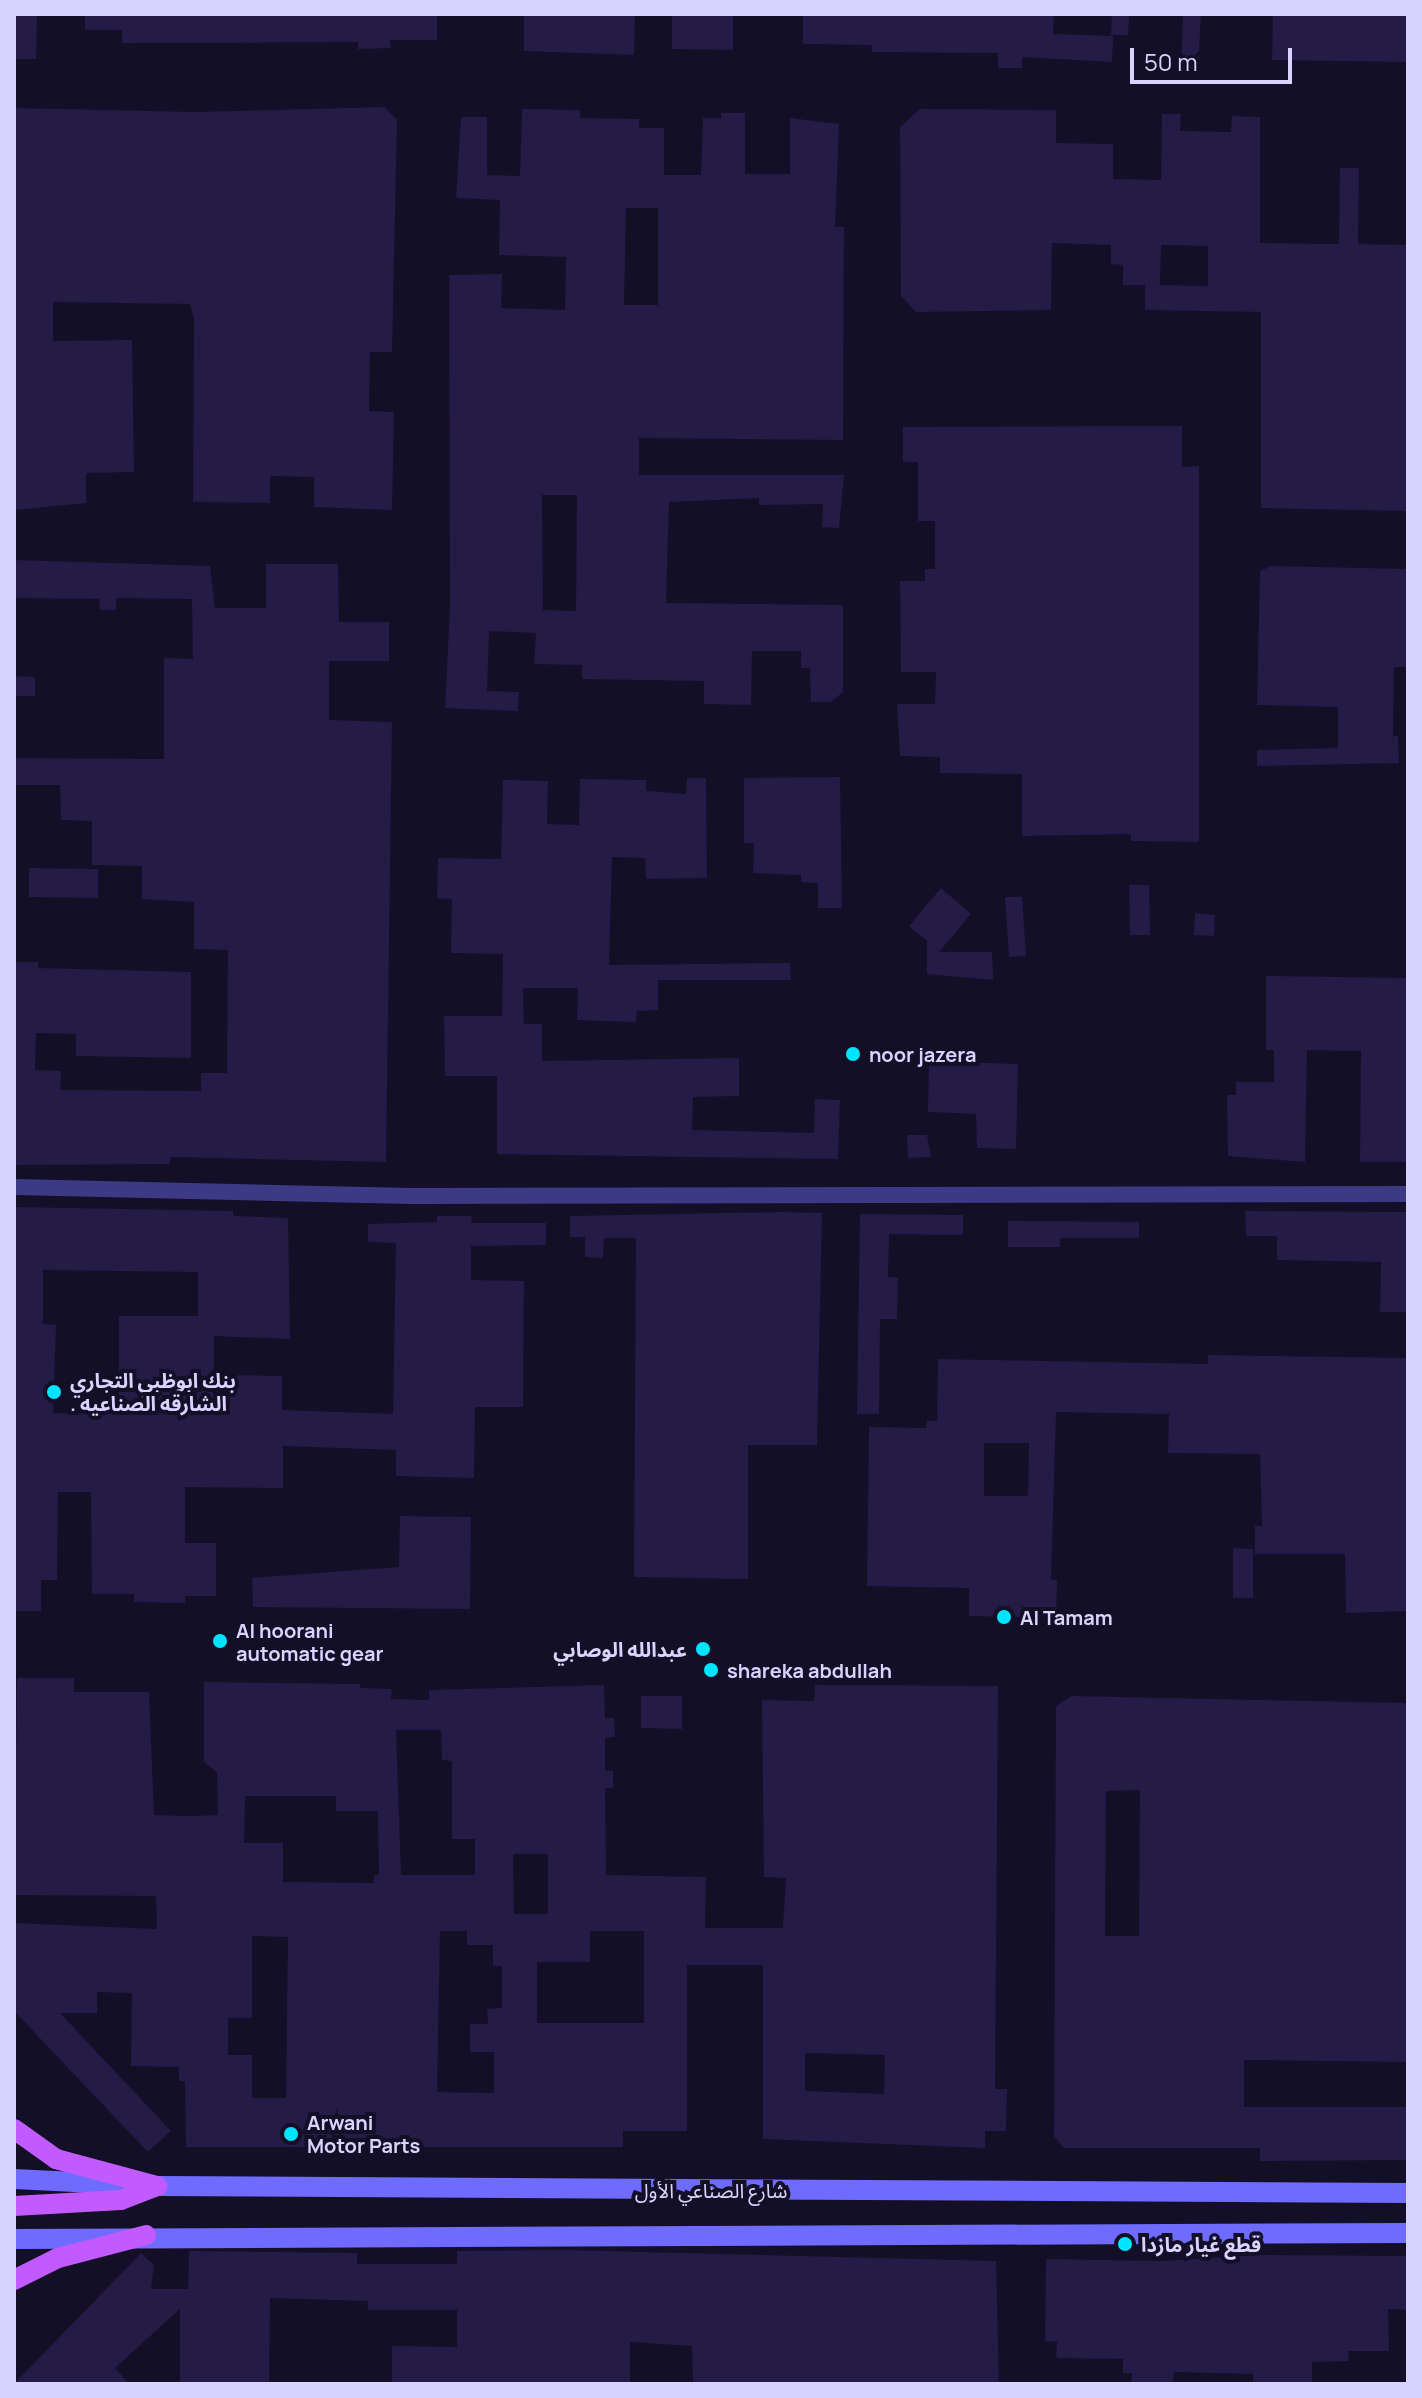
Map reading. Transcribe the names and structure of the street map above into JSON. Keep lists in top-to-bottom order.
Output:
{
  "streets": {
    "main road": ["شارع الصناعي الأول"]
  },
  "places": [
    "noor jazera",
    "بنك ابوظبي التجاري . الشارقه الصناعيه",
    "Al Tamam",
    "Al hoorani automatic gear",
    "عبدالله الوصابي",
    "shareka abdullah",
    "Arwani Motor Parts",
    "قطع غيار مازدا"
  ],
  "scale_bar": "50 m"
}
